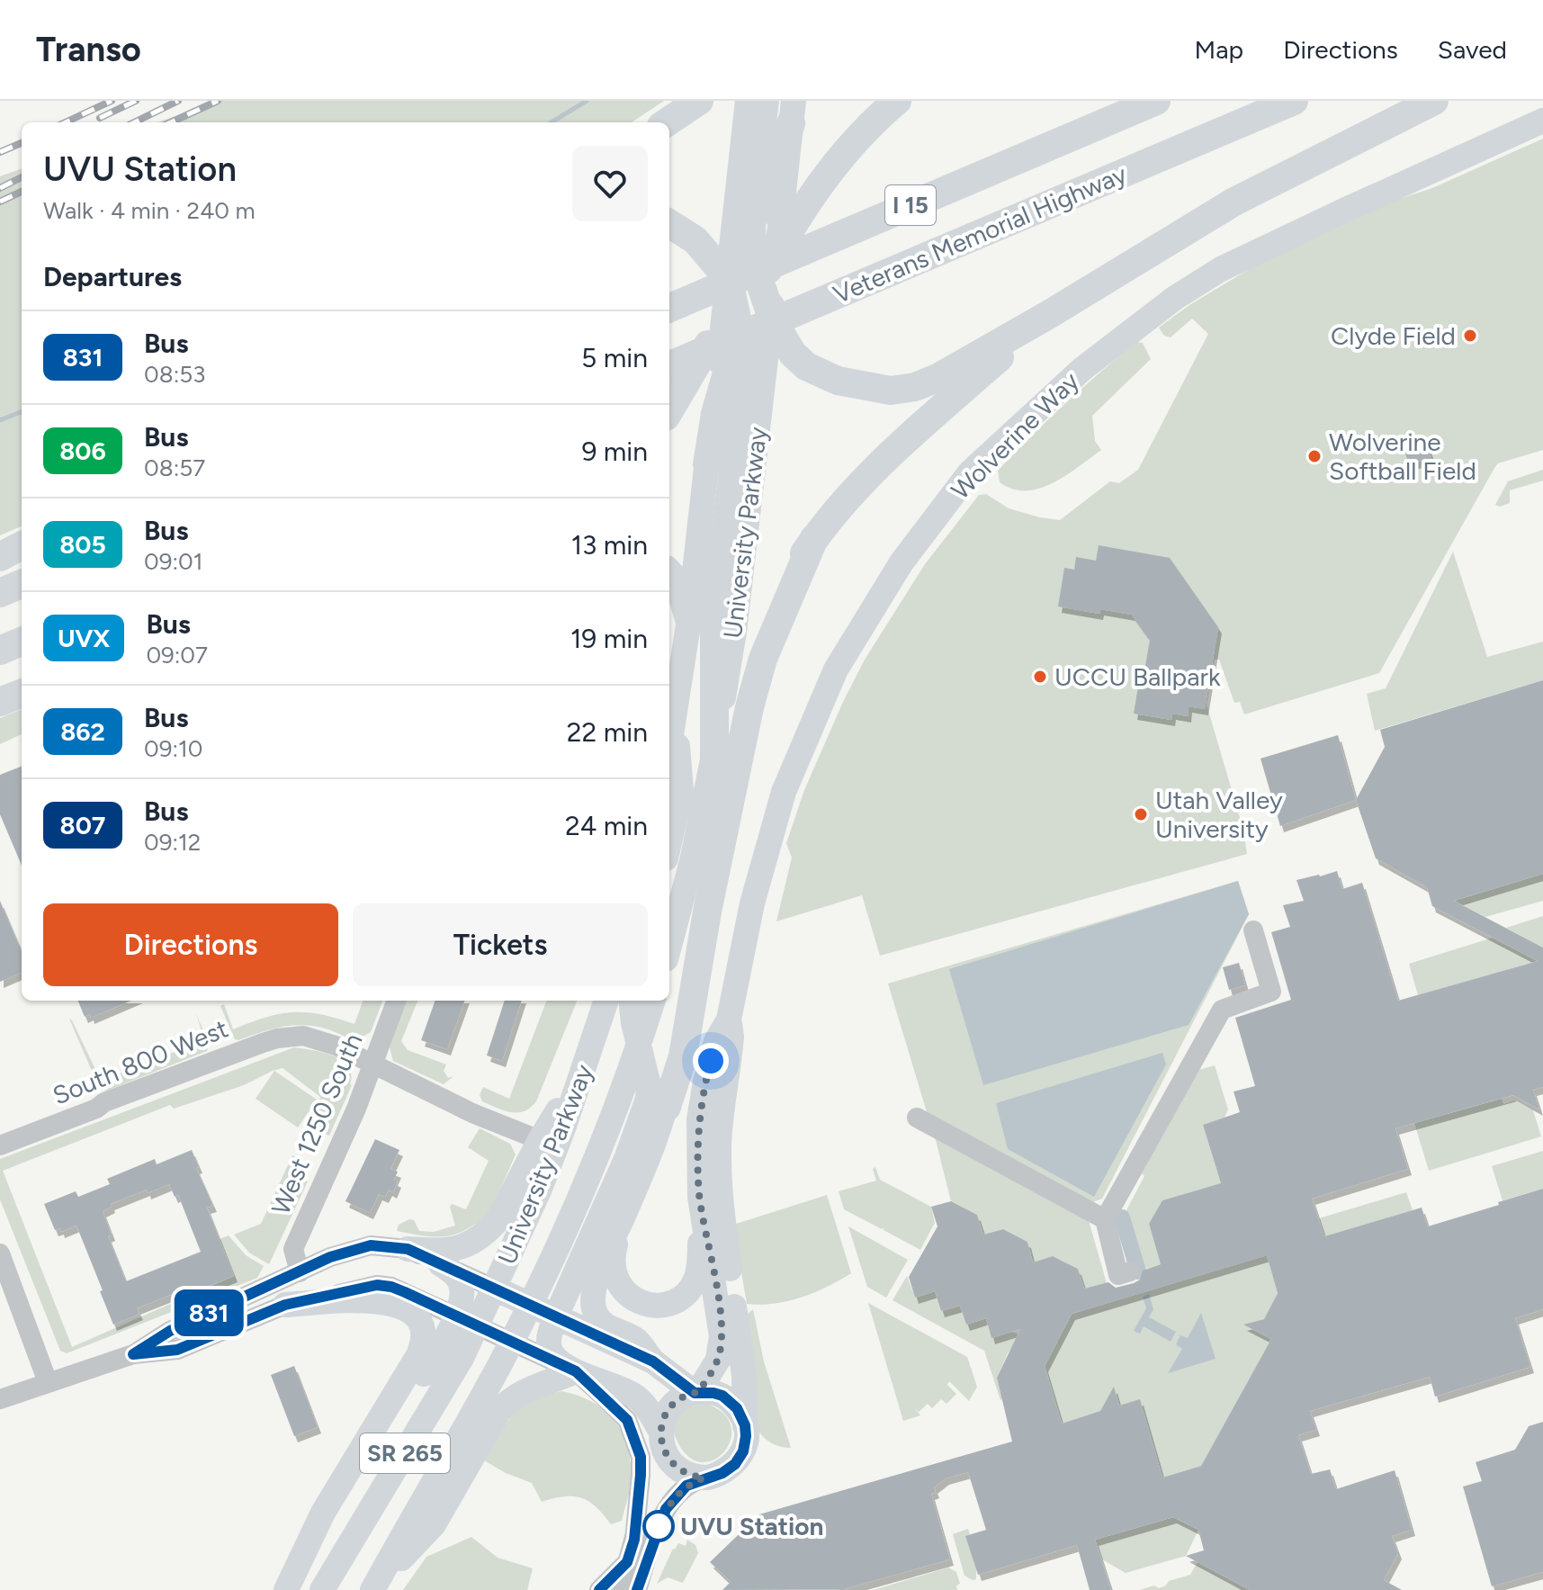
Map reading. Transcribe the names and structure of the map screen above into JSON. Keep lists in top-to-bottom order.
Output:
{
  "streets": {
    "highway": ["I 15", "Veterans Memorial Highway"],
    "main road": ["Wolverine Way", "University Parkway", "SR 265"],
    "street": ["South 800 West", "West 1250 South"]
  },
  "crossings": [
    ["University Parkway", "SR 265"],
    ["South 800 West", "West 1250 South"]
  ],
  "places": [
    "Clyde Field",
    "Wolverine Softball Field",
    "UCCU Ballpark",
    "Utah Valley University",
    "UVU Station"
  ],
  "lines": ["bus line 831"],
  "page": {
    "header": "Transo",
    "nav": ["Map", "Directions", "Saved"],
    "on_map": "831",
    "heading": [
      ["UVU Station", "Walk · 4 min · 240 m"],
      "Departures"
    ],
    "list": [
      {
        "mark": "831",
        "name": "Bus",
        "note": "08:53",
        "value": "5 min"
      },
      {
        "mark": "806",
        "name": "Bus",
        "note": "08:57",
        "value": "9 min"
      },
      {
        "mark": "805",
        "name": "Bus",
        "note": "09:01",
        "value": "13 min"
      },
      {
        "mark": "UVX",
        "name": "Bus",
        "note": "09:07",
        "value": "19 min"
      },
      {
        "mark": "862",
        "name": "Bus",
        "note": "09:10",
        "value": "22 min"
      },
      {
        "mark": "807",
        "name": "Bus",
        "note": "09:12",
        "value": "24 min"
      }
    ],
    "buttons": ["Directions", "Tickets"]
  }
}
